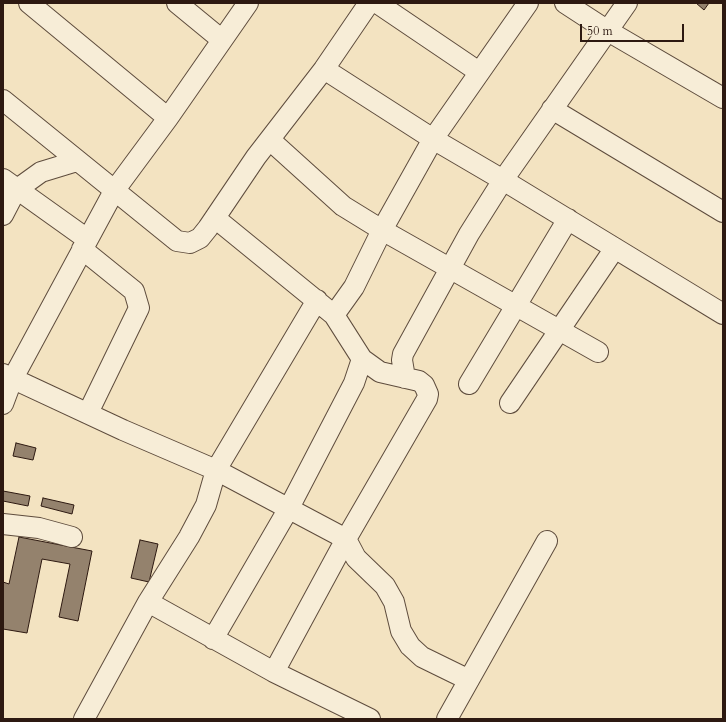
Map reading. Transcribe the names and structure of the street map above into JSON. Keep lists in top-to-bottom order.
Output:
{
  "scale_bar": "50 m"
}
